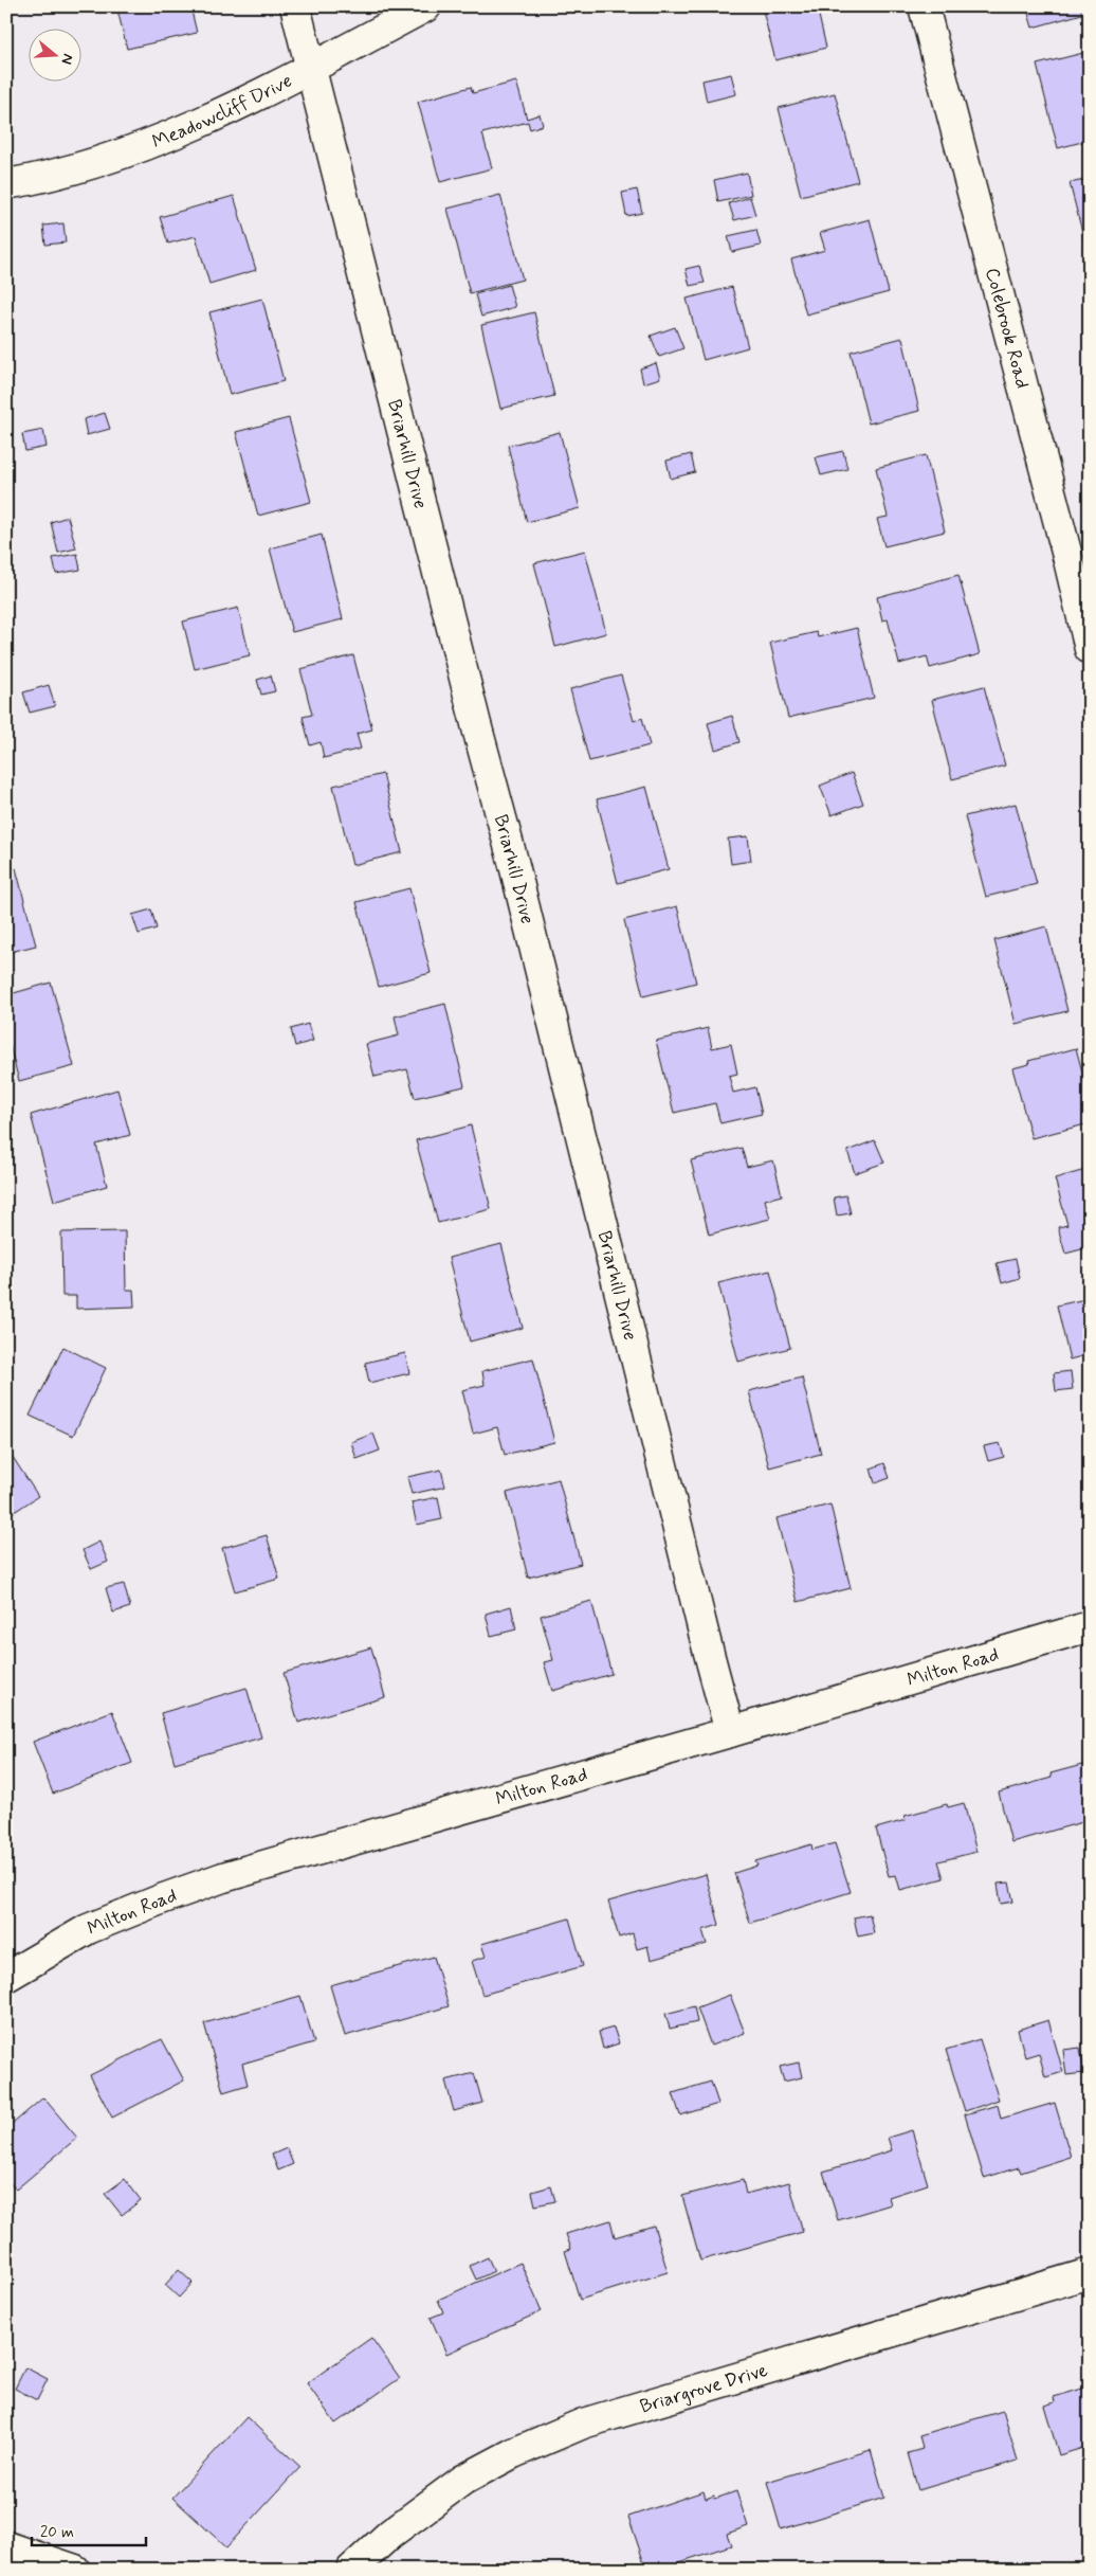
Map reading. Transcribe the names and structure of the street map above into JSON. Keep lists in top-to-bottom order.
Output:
{
  "streets": {
    "street": [
      "Meadowcliff Drive",
      "Colebrook Road",
      "Briarhill Drive",
      "Milton Road",
      "Briargrove Drive"
    ]
  },
  "crossings": [
    ["Meadowcliff Drive", "Briarhill Drive"],
    ["Briarhill Drive", "Milton Road"]
  ],
  "scale_bar": "20 m",
  "north": "right"
}
